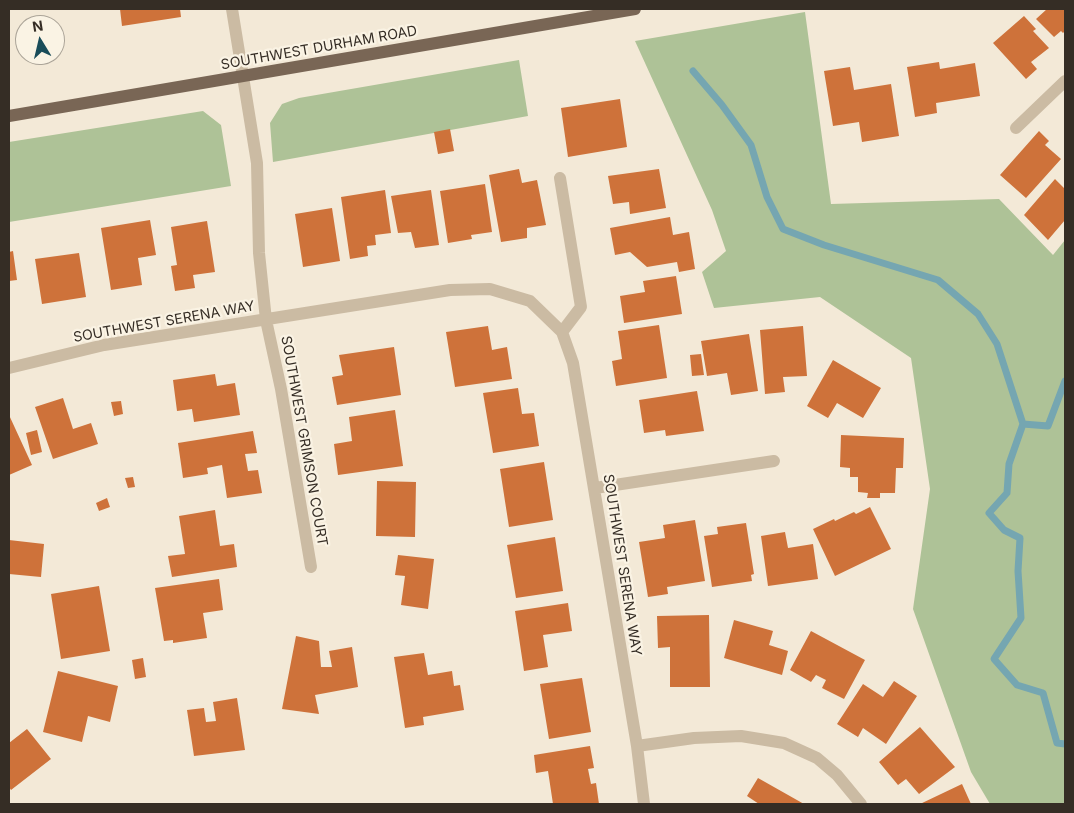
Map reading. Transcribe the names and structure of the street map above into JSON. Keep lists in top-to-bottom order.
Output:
{
  "streets": {
    "main road": ["SOUTHWEST DURHAM ROAD"],
    "street": ["SOUTHWEST SERENA WAY", "SOUTHWEST GRIMSON COURT"]
  },
  "crossings": [
    ["SOUTHWEST DURHAM ROAD", "SOUTHWEST SERENA WAY"],
    ["SOUTHWEST SERENA WAY", "SOUTHWEST GRIMSON COURT"]
  ],
  "north": "top"
}
